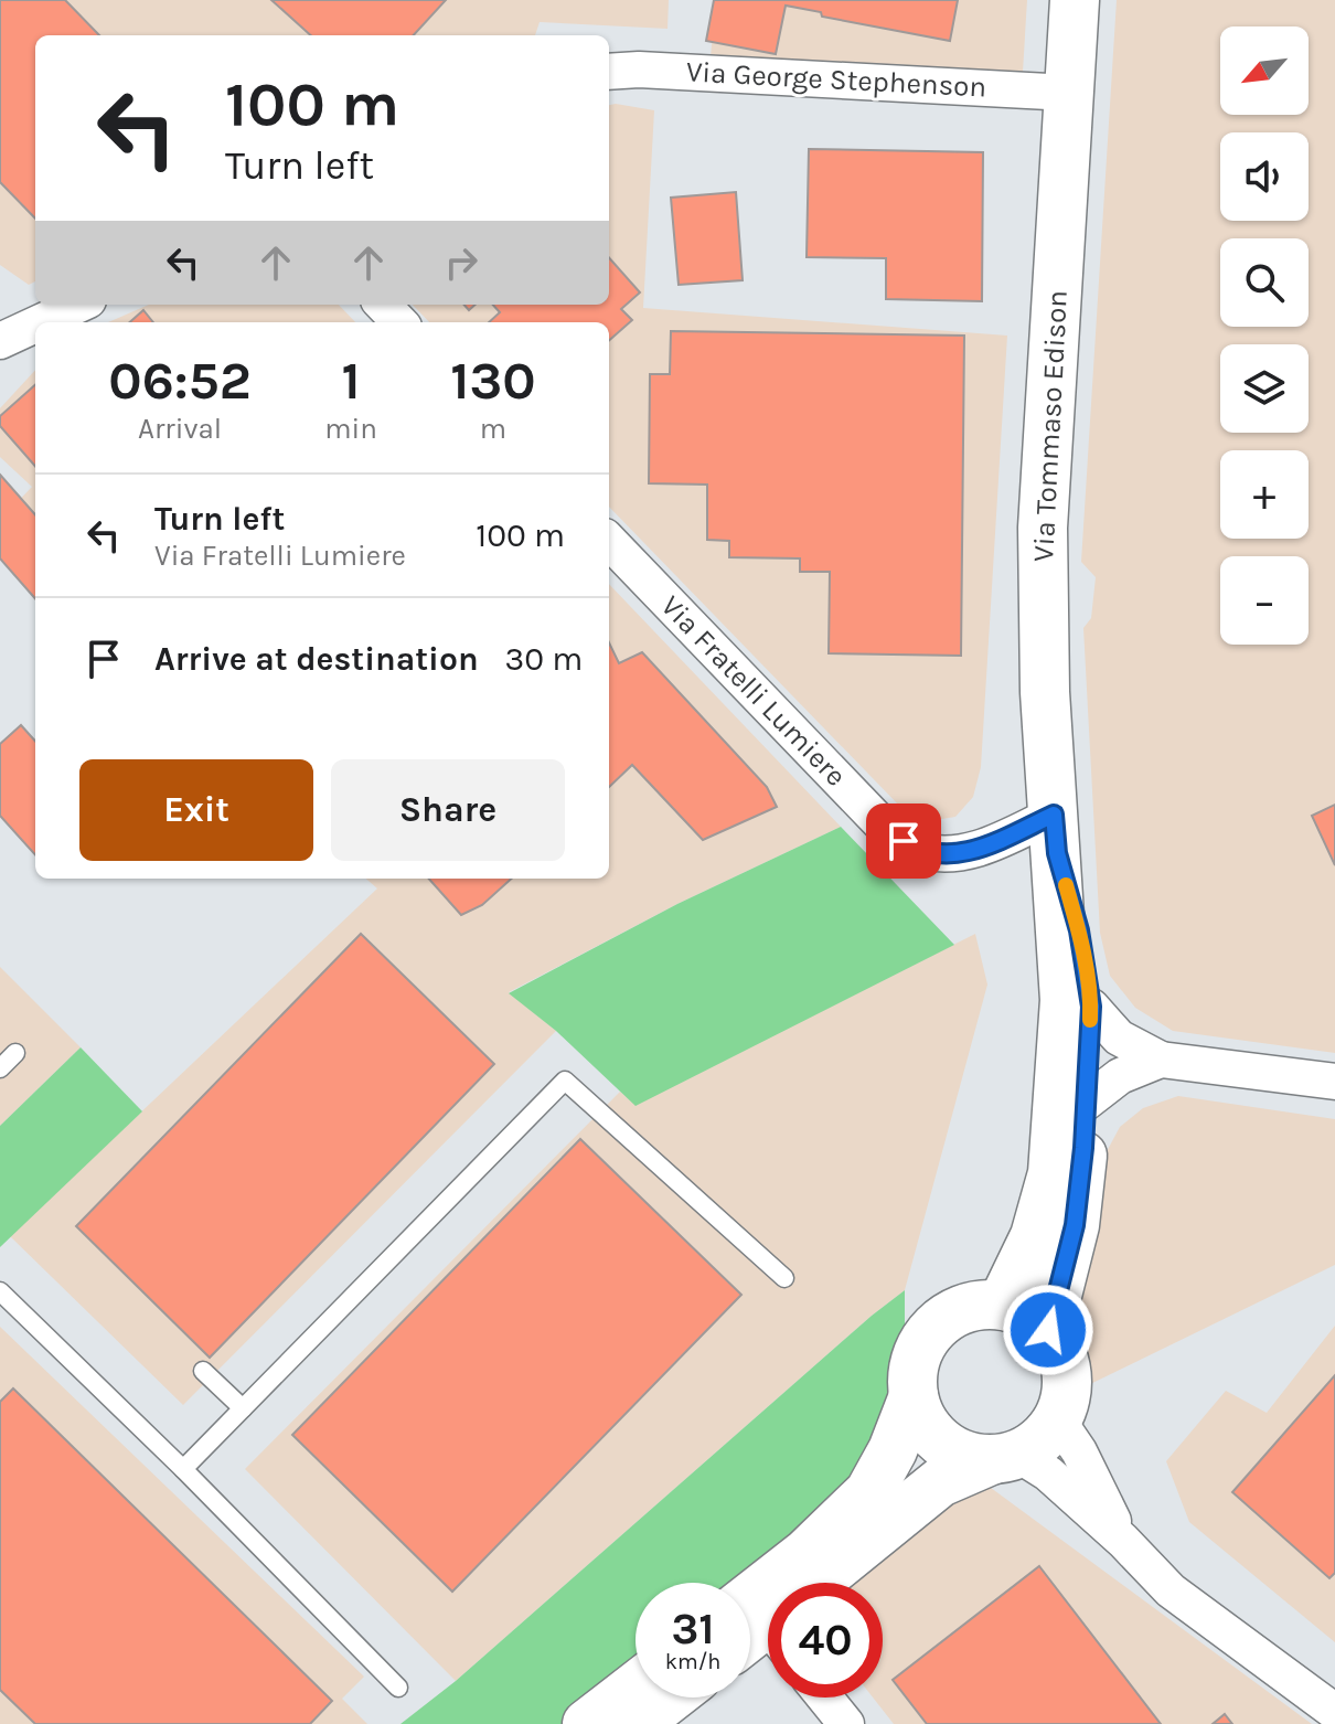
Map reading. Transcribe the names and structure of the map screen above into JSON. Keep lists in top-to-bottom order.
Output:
{
  "streets": {
    "street": ["Via George Stephenson", "Via Tommaso Edison", "Via Fratelli Lumiere"]
  },
  "crossings": [
    ["Via George Stephenson", "Via Tommaso Edison"],
    ["Via Tommaso Edison", "Via Fratelli Lumiere"]
  ],
  "north": "bottom left",
  "page": {
    "map_buttons": ["+", "−"],
    "turn": ["100 m", "Turn left"],
    "eta": [
      "06:52",
      "Arrival",
      "1",
      "min",
      "130",
      "m"
    ],
    "list": [
      {
        "name": "Turn left",
        "note": "Via Fratelli Lumiere",
        "value": "100 m"
      },
      {
        "name": "Arrive at destination",
        "value": "30 m"
      }
    ],
    "buttons": ["Exit", "Share"],
    "speed": "31 km/h",
    "limit": "40"
  }
}
